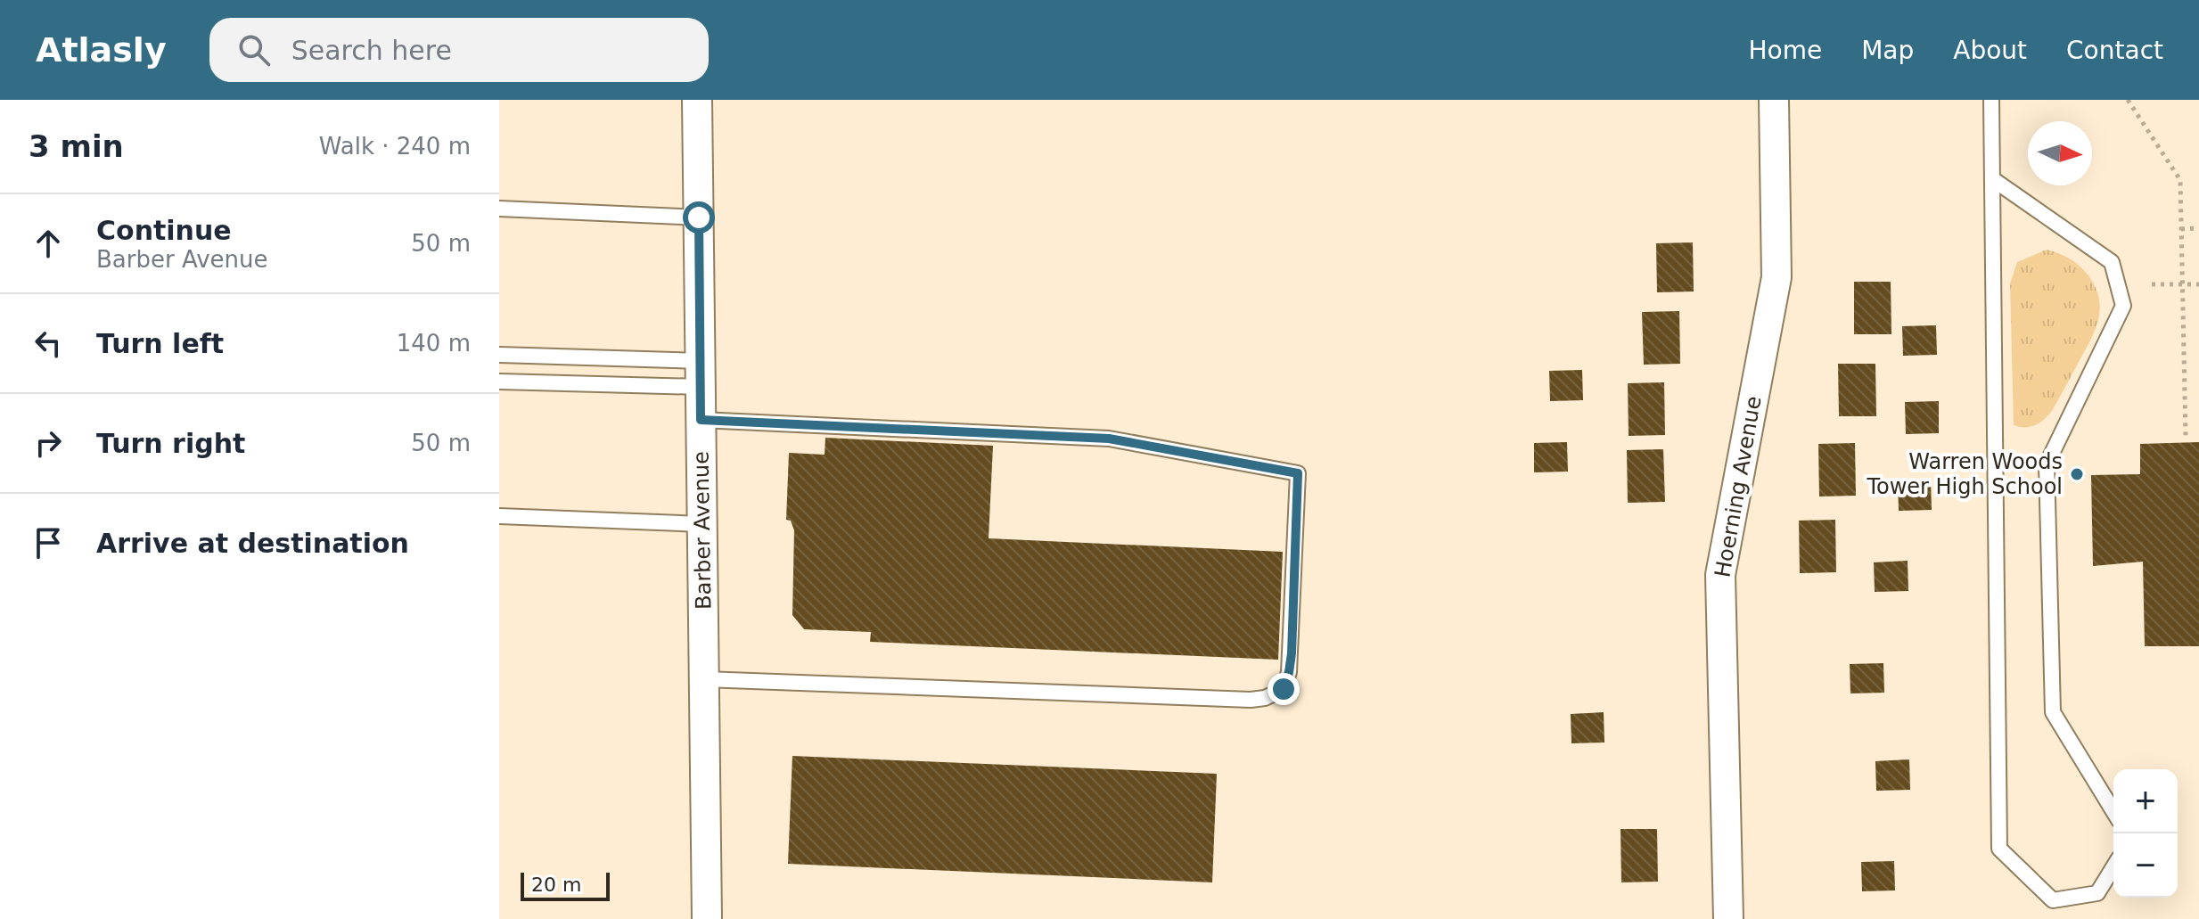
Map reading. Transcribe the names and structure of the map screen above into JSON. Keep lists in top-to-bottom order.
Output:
{
  "streets": {
    "street": ["Hoerning Avenue", "Barber Avenue"]
  },
  "places": ["Warren Woods Tower High School"],
  "scale_bar": "20 m",
  "north": "right",
  "page": {
    "header": "Atlasly",
    "search": "Search here",
    "nav": [
      "Home",
      "Map",
      "About",
      "Contact"
    ],
    "heading": ["3 min", "Walk · 240 m"],
    "list": [
      ["Continue", "Barber Avenue", "50 m"],
      ["Turn left", "140 m"],
      ["Turn right", "50 m"],
      "Arrive at destination"
    ],
    "map_buttons": ["+", "−"],
    "scale": "20 m"
  }
}
